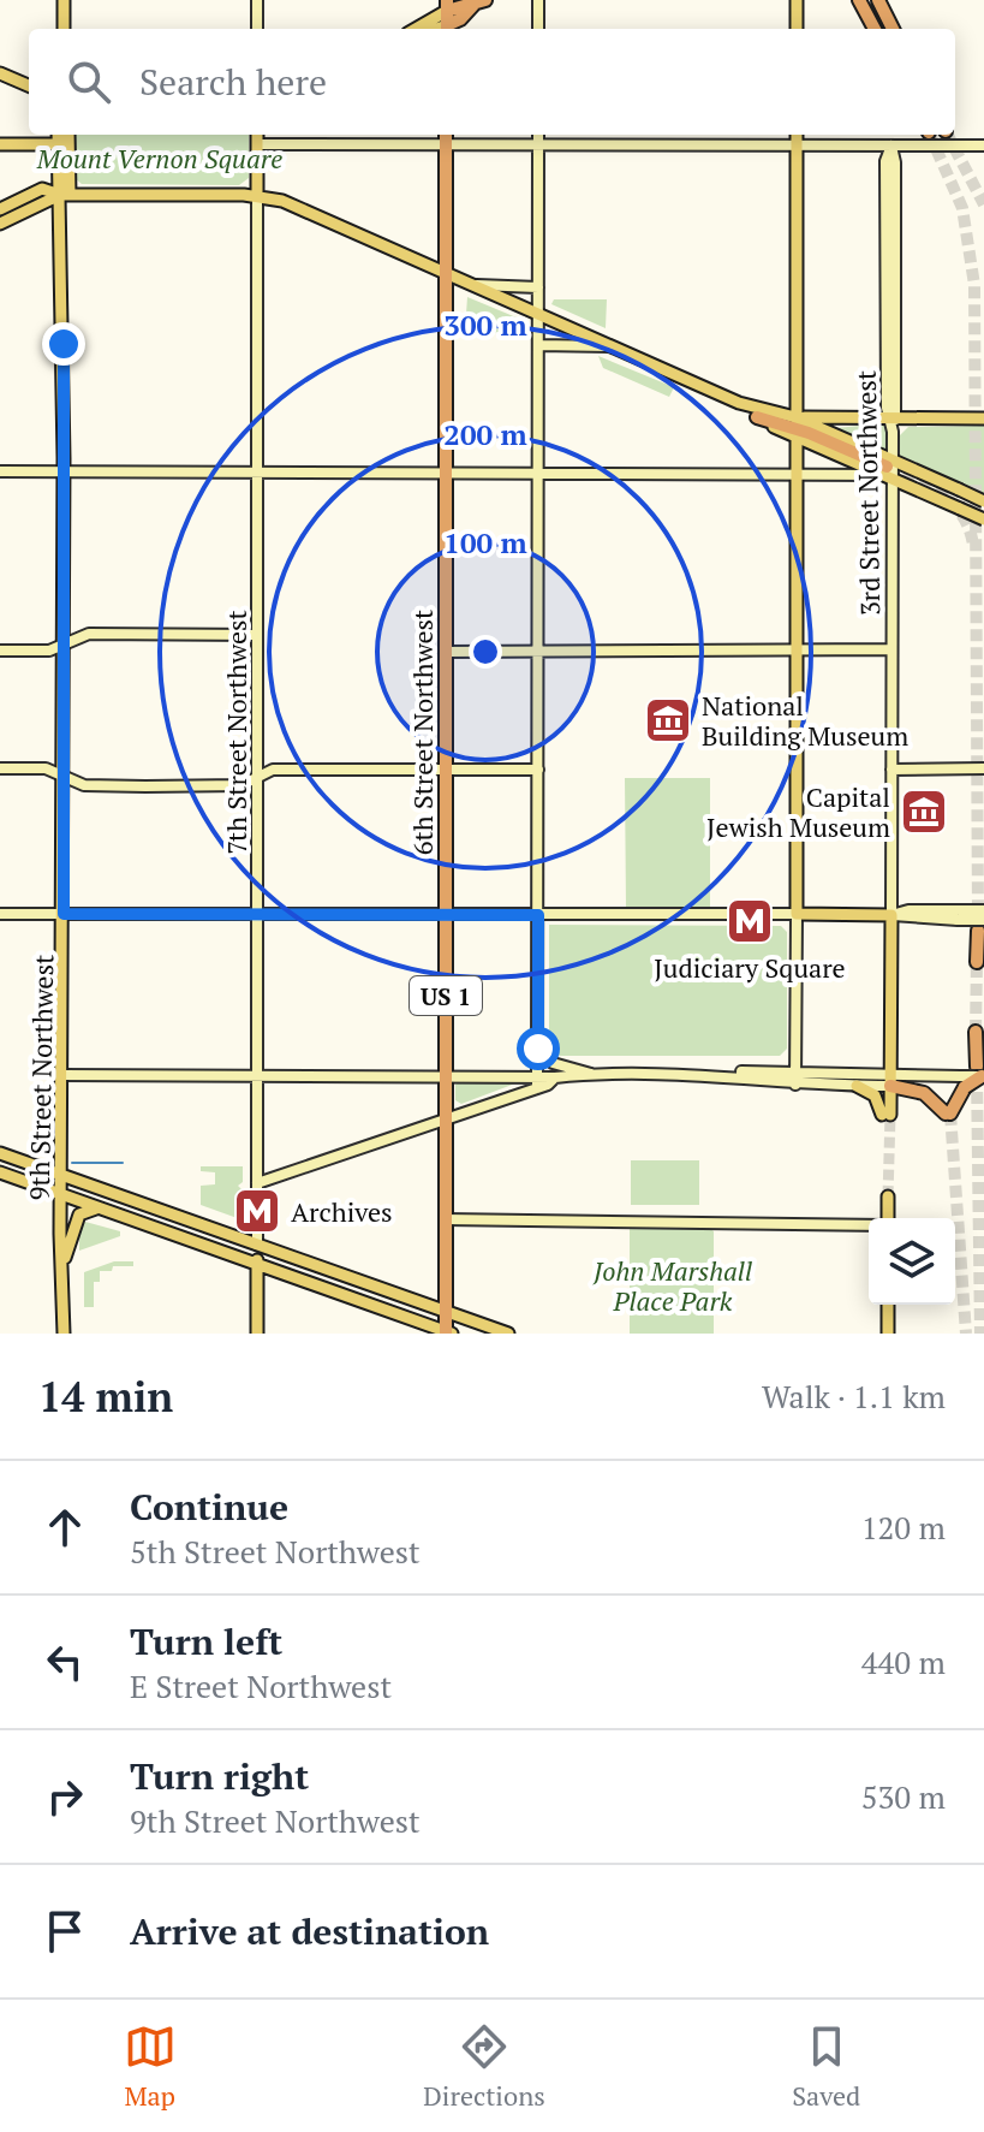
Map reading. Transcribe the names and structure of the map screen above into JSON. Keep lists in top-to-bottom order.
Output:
{
  "streets": {
    "highway": ["6th Street Northwest", "US 1"],
    "main road": ["3rd Street Northwest", "7th Street Northwest", "9th Street Northwest"]
  },
  "parks": ["Mount Vernon Square", "John Marshall Place Park"],
  "places": {
    "museum": ["National Building Museum", "Capital Jewish Museum"],
    "metro station": ["Judiciary Square", "Archives"]
  },
  "page": {
    "search": "Search here",
    "heading": ["14 min", "Walk · 1.1 km"],
    "list": [
      ["Continue", "5th Street Northwest", "120 m"],
      ["Turn left", "E Street Northwest", "440 m"],
      ["Turn right", "9th Street Northwest", "530 m"],
      "Arrive at destination"
    ],
    "nav": ["Map", "Directions", "Saved"]
  },
  "rings": ["300 m", "200 m", "100 m"]
}
